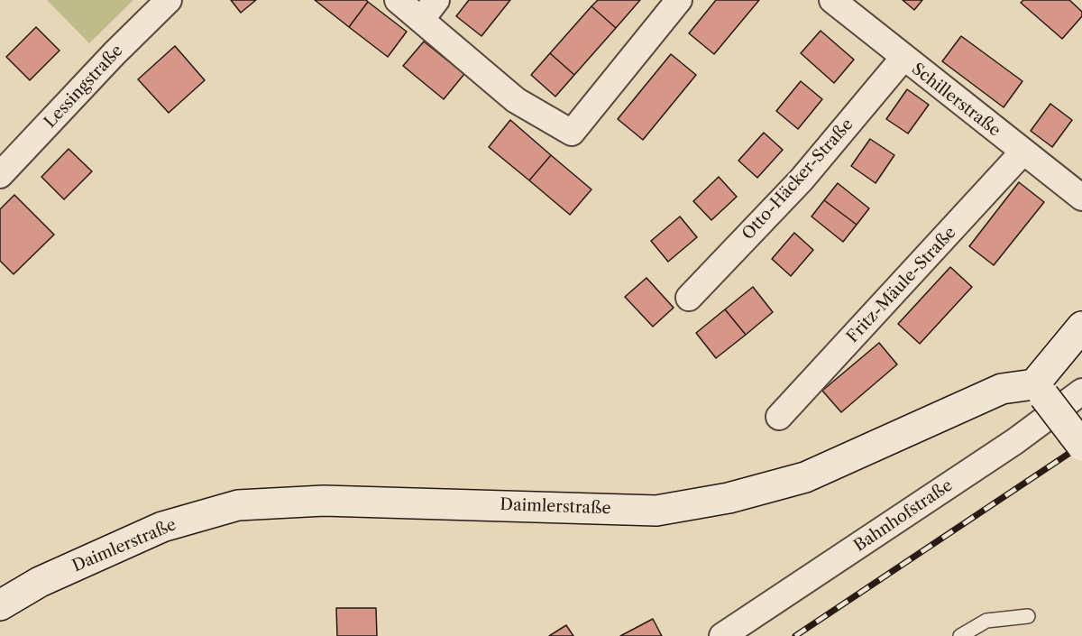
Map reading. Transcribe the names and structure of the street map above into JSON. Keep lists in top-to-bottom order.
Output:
{
  "streets": {
    "main road": ["Daimlerstraße"],
    "street": [
      "Lessingstraße",
      "Schillerstraße",
      "Otto-Häcker-Straße",
      "Fritz-Mäule-Straße",
      "Bahnhofstraße"
    ]
  },
  "crossings": [
    ["Schillerstraße", "Otto-Häcker-Straße"],
    ["Schillerstraße", "Fritz-Mäule-Straße"]
  ]
}
